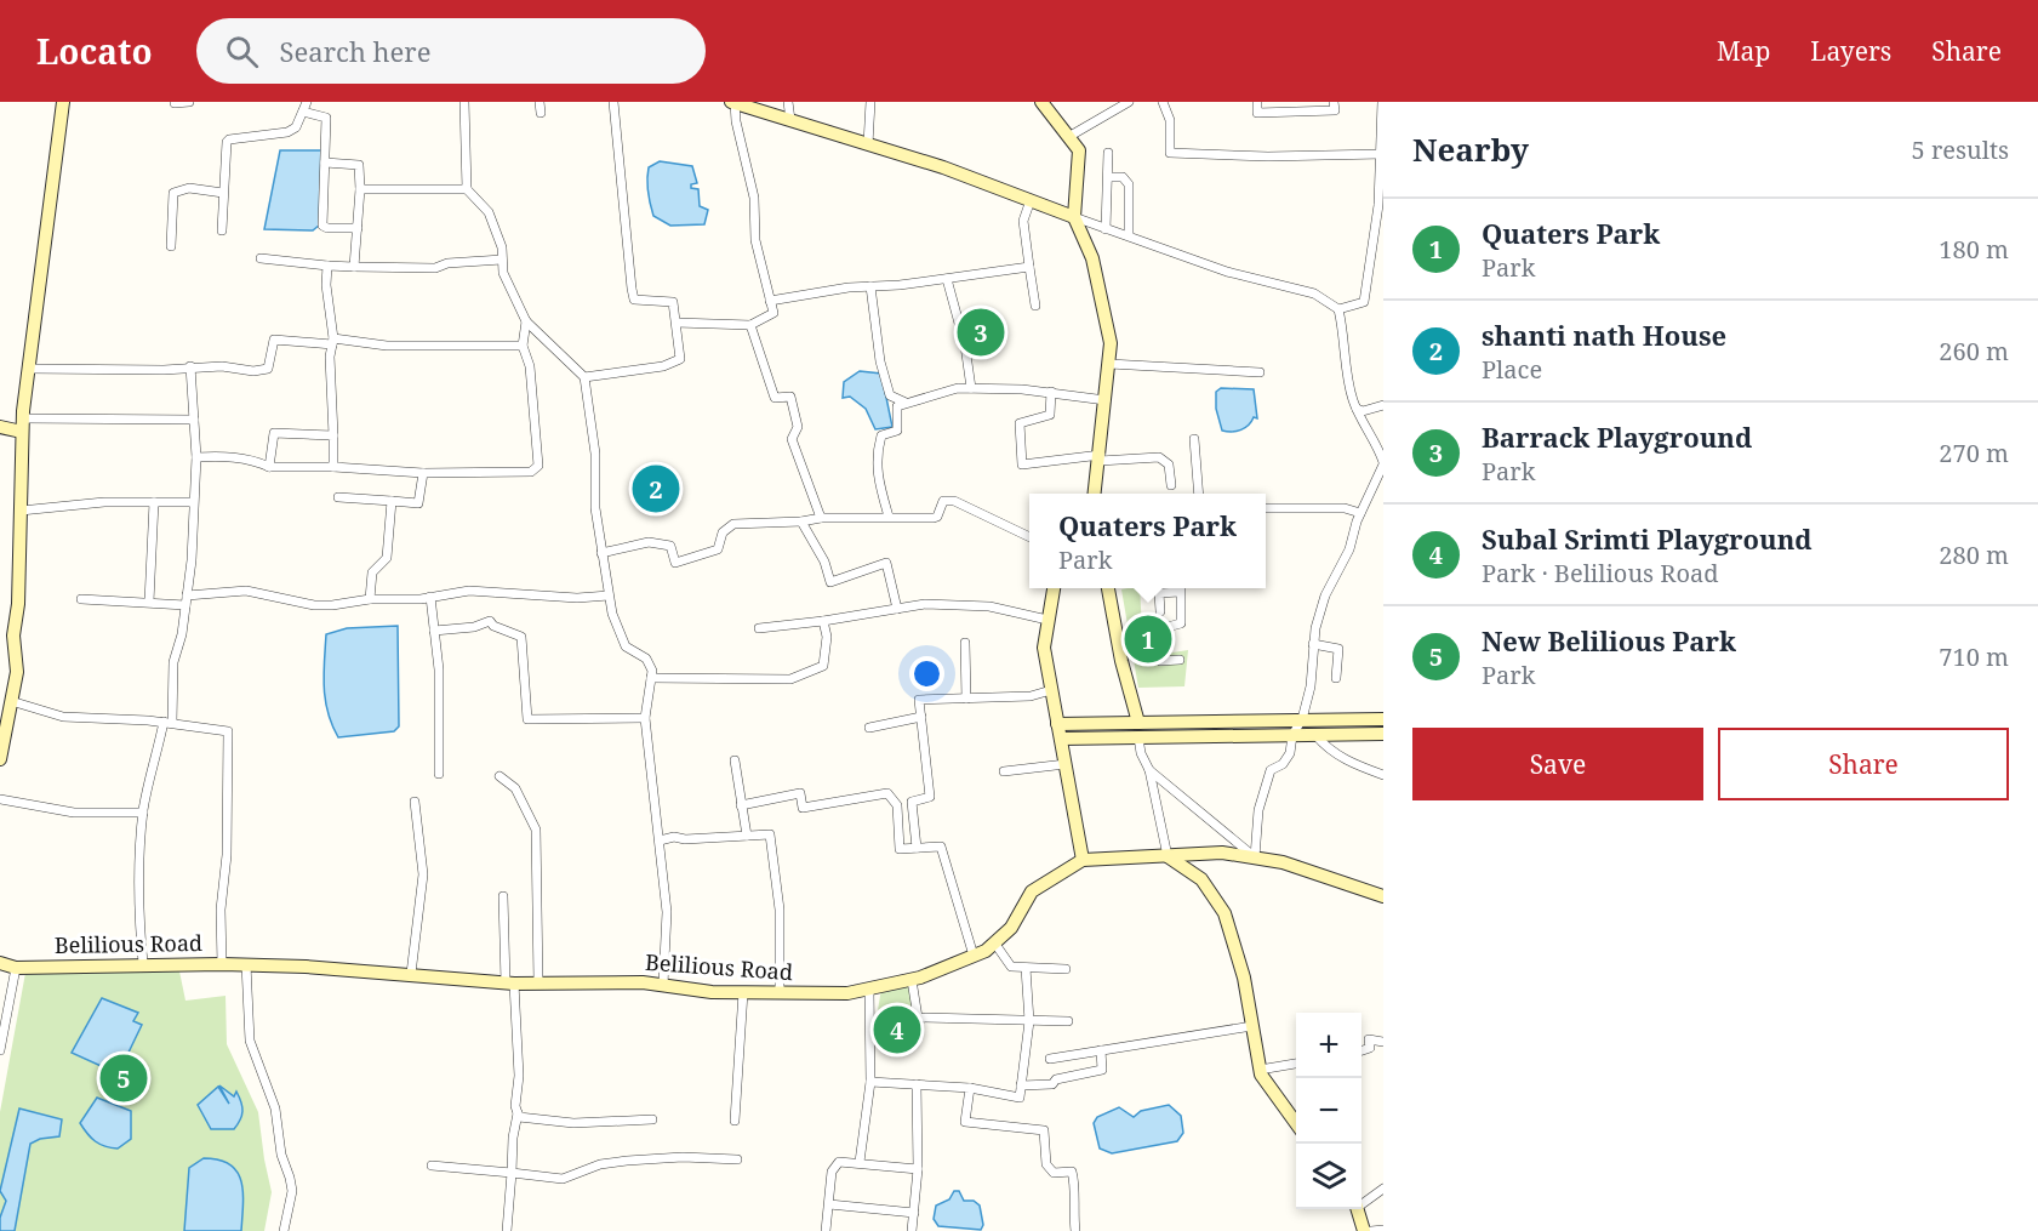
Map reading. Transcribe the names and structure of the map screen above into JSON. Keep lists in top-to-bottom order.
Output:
{
  "streets": {
    "main road": ["Belilious Road"]
  },
  "page": {
    "header": "Locato",
    "search": "Search here",
    "nav": ["Map", "Layers", "Share"],
    "heading": ["Nearby", "5 results"],
    "list": [
      {
        "mark": "1",
        "name": "Quaters Park",
        "note": "Park",
        "value": "180 m"
      },
      {
        "mark": "2",
        "name": "shanti nath House",
        "note": "Place",
        "value": "260 m"
      },
      {
        "mark": "3",
        "name": "Barrack Playground",
        "note": "Park",
        "value": "270 m"
      },
      {
        "mark": "4",
        "name": "Subal Srimti Playground",
        "note": "Park · Belilious Road",
        "value": "280 m"
      },
      {
        "mark": "5",
        "name": "New Belilious Park",
        "note": "Park",
        "value": "710 m"
      }
    ],
    "pins": [
      "3",
      "2",
      "1",
      "4",
      "5"
    ],
    "popup": ["Quaters Park", "Park"],
    "buttons": ["Save", "Share"],
    "map_buttons": ["+", "−"]
  }
}
